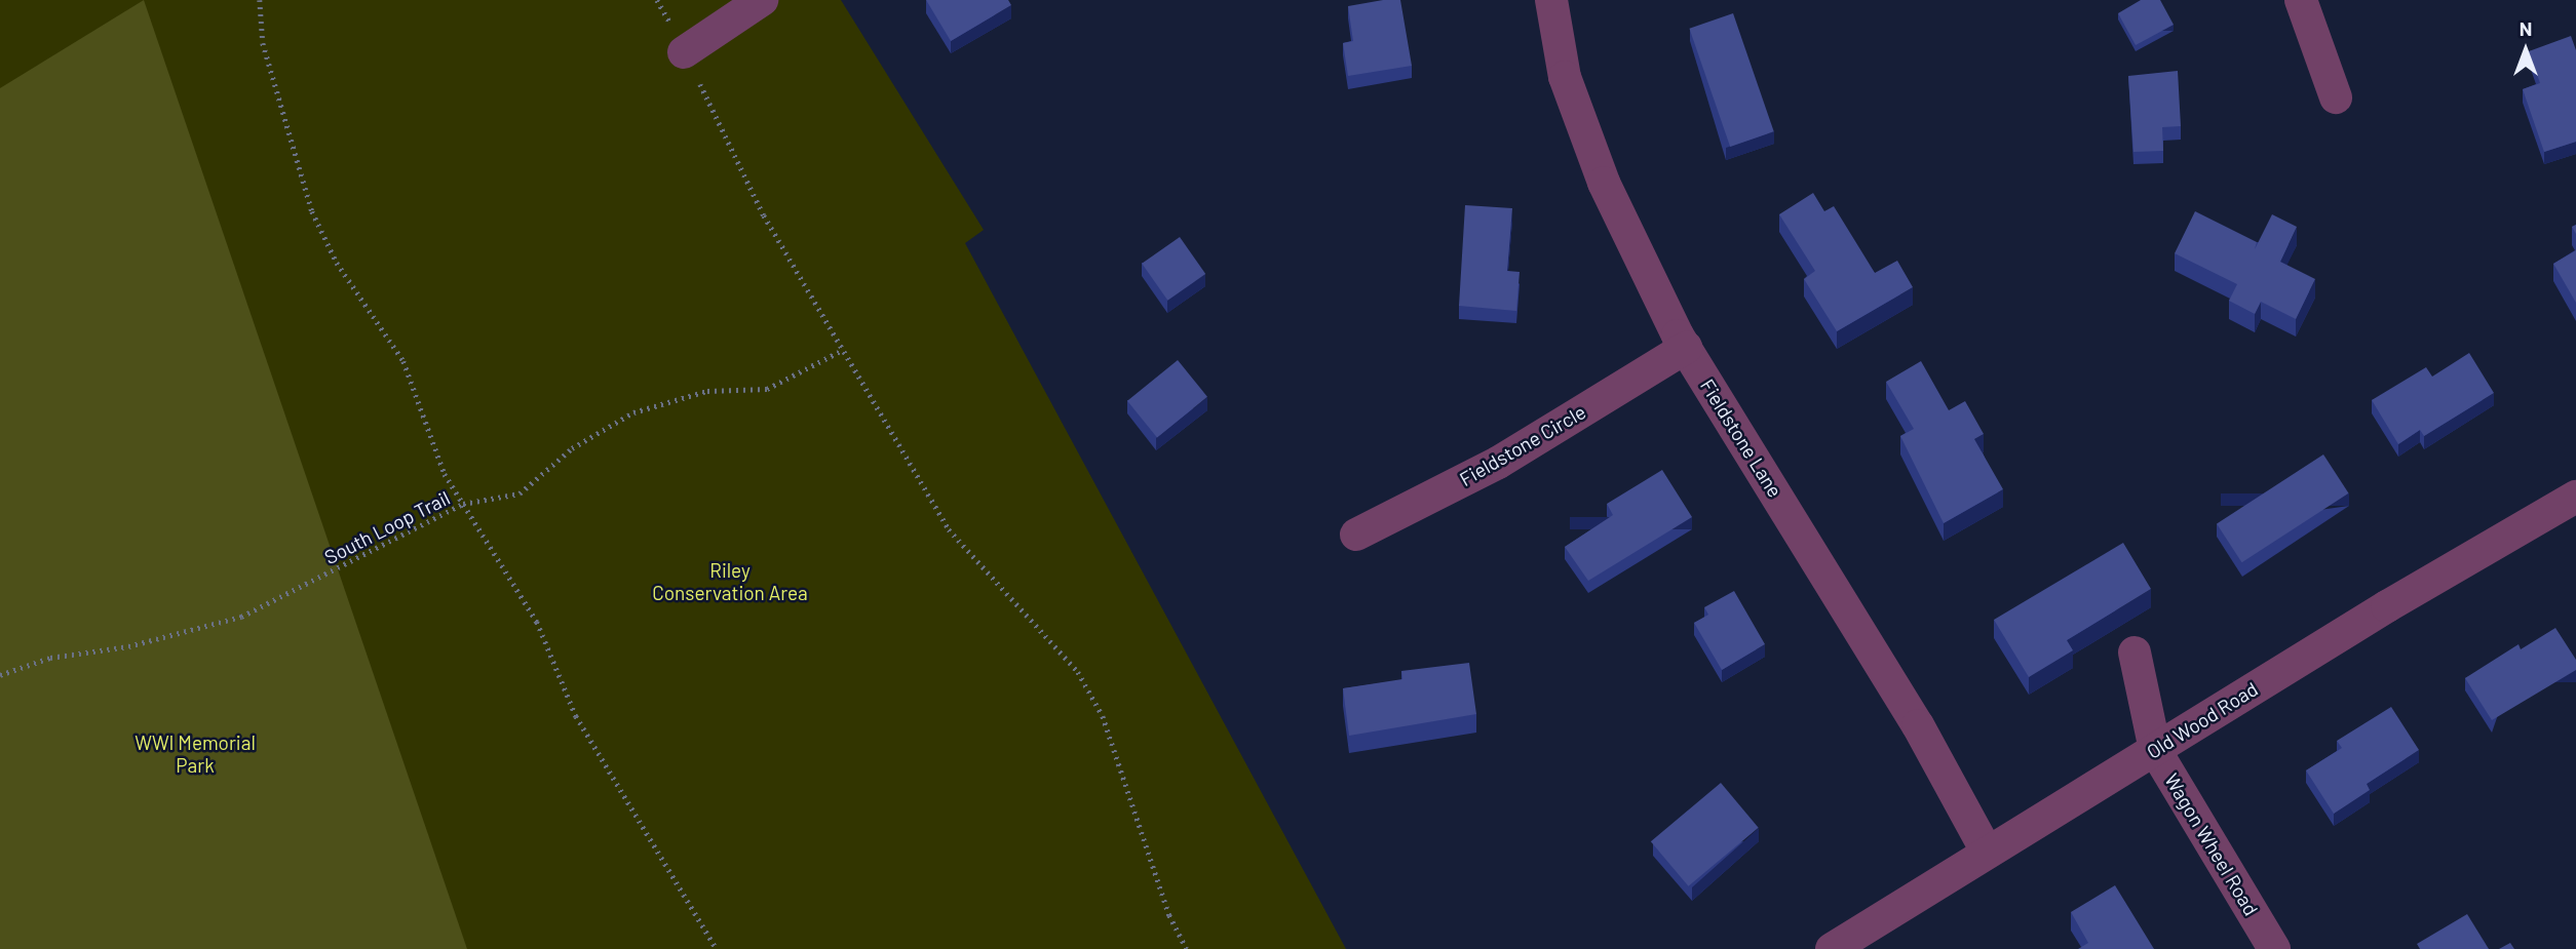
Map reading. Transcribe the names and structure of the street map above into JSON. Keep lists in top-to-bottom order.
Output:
{
  "streets": {
    "street": [
      "Fieldstone Lane",
      "Fieldstone Circle",
      "Old Wood Road",
      "Wagon Wheel Road"
    ],
    "path": ["South Loop Trail"]
  },
  "crossings": [
    ["Fieldstone Lane", "Fieldstone Circle"],
    ["Fieldstone Lane", "Old Wood Road"],
    ["Old Wood Road", "Wagon Wheel Road"]
  ],
  "parks": ["Riley Conservation Area", "WWI Memorial Park"],
  "north": "top"
}
